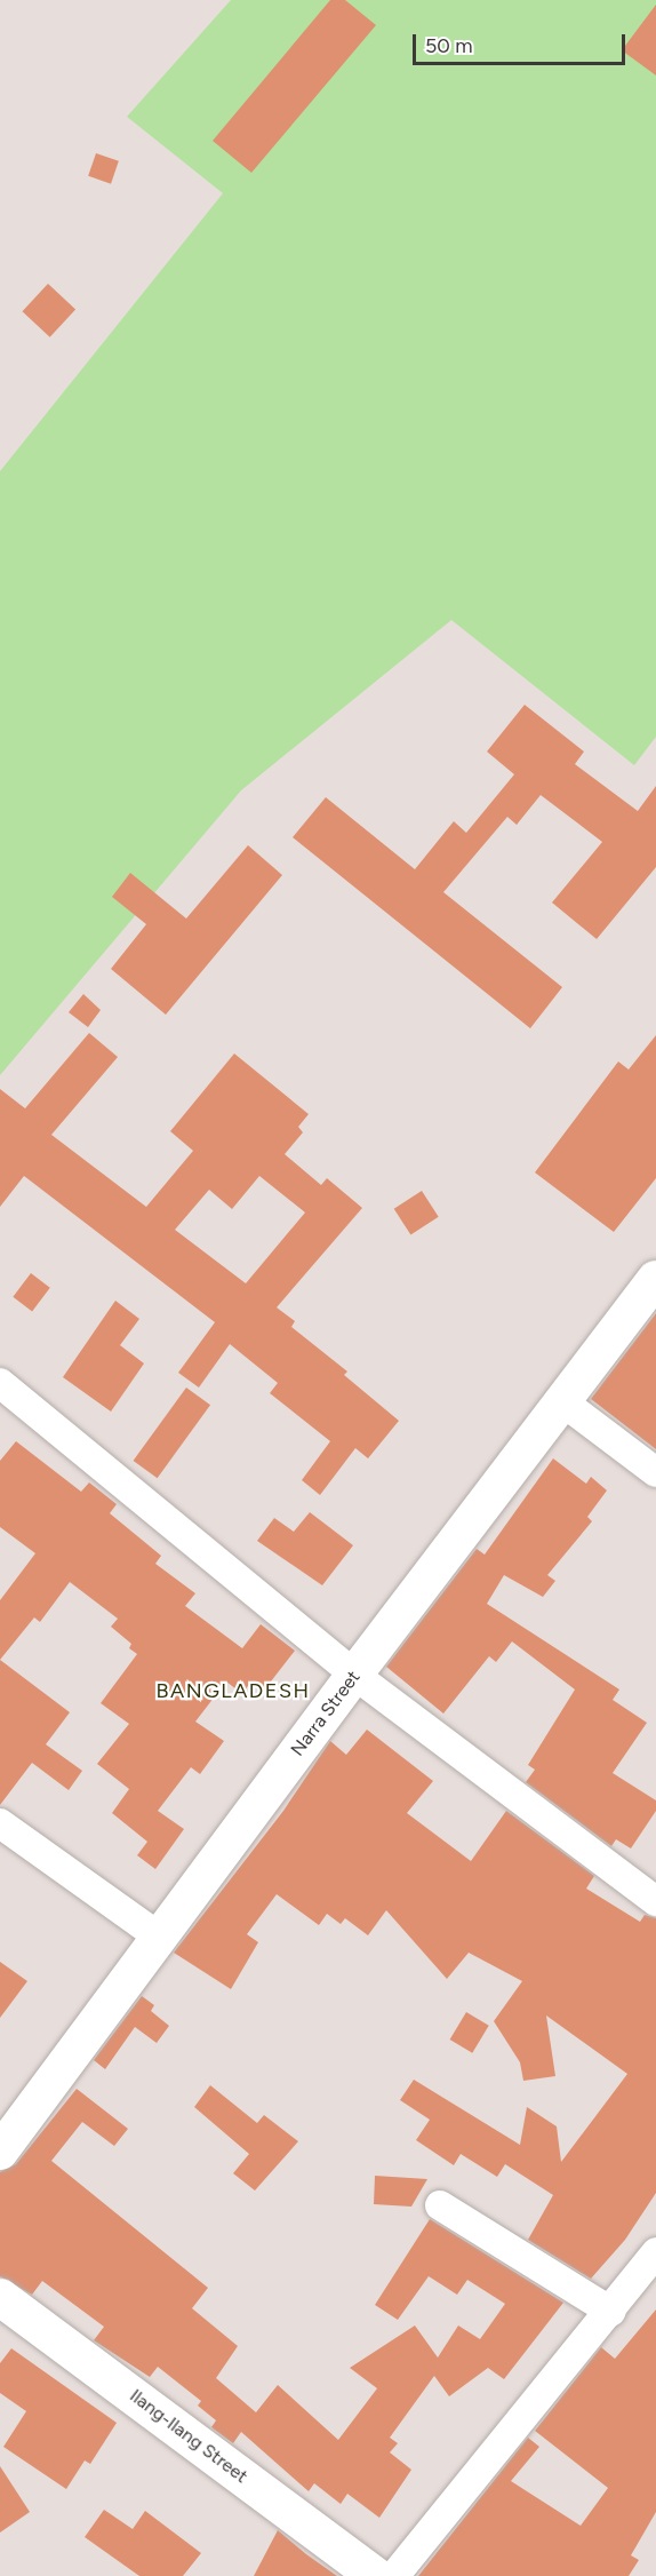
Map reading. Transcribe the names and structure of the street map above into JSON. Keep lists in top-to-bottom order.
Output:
{
  "streets": {
    "main road": ["Ilang-Ilang Street"],
    "street": ["Narra Street"]
  },
  "districts": ["BANGLADESH"],
  "scale_bar": "50 m"
}
